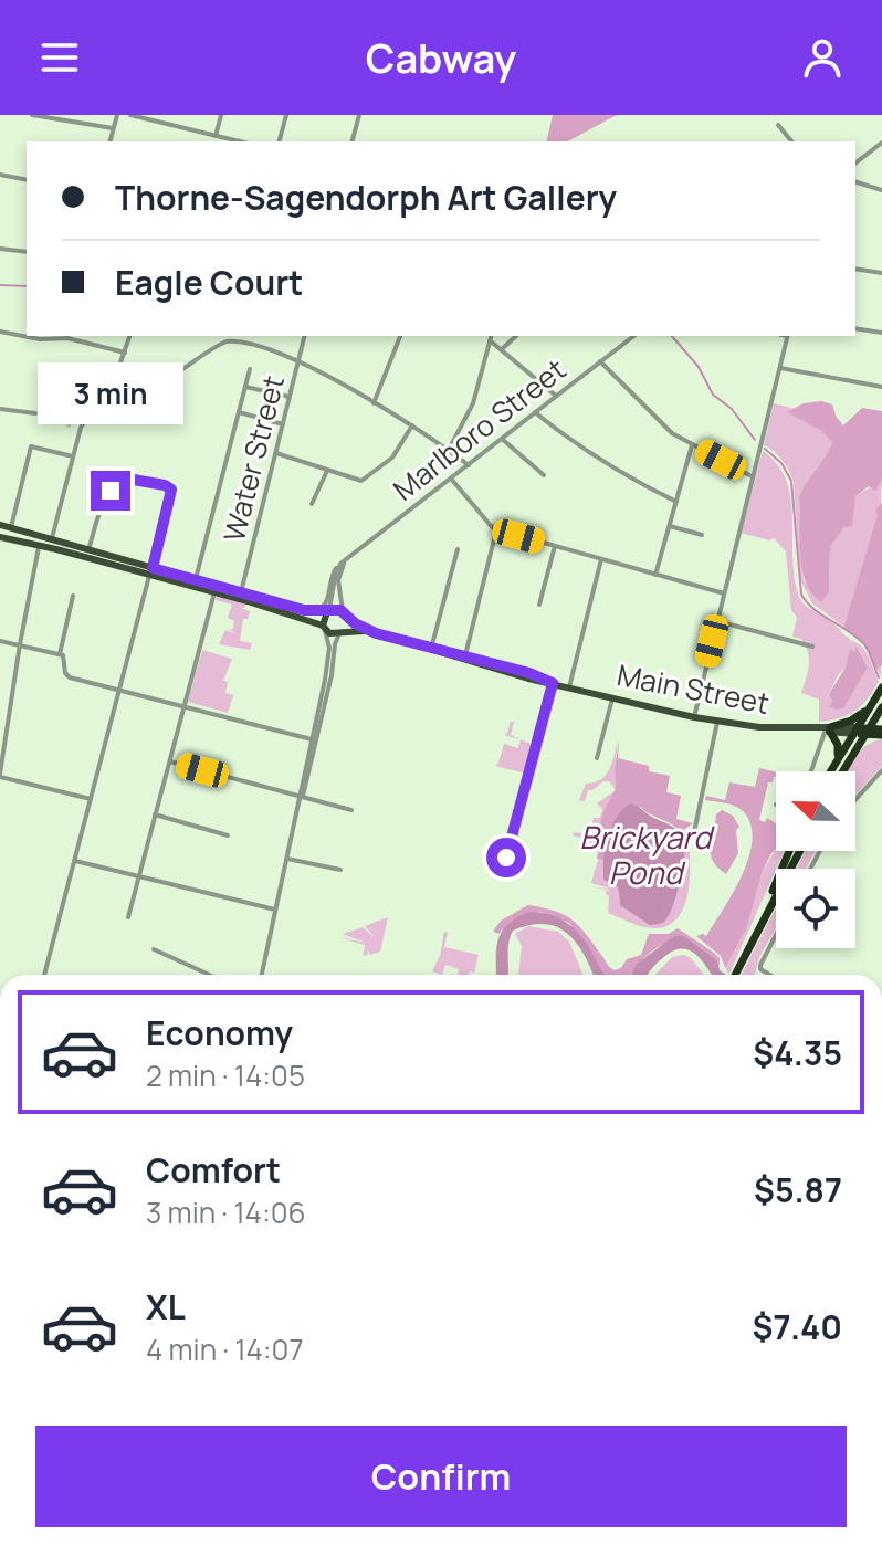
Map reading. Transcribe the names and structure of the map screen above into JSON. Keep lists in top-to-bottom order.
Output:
{
  "streets": {
    "highway": ["Main Street"],
    "street": ["Marlboro Street", "Water Street"]
  },
  "water": ["Brickyard Pond"],
  "north": "left",
  "page": {
    "header": "Cabway",
    "banner": ["Thorne-Sagendorph Art Gallery", "Eagle Court"],
    "bubble": "3 min",
    "list": [
      {
        "name": "Economy",
        "note": "2 min · 14:05",
        "value": "$4.35"
      },
      {
        "name": "Comfort",
        "note": "3 min · 14:06",
        "value": "$5.87"
      },
      {
        "name": "XL",
        "note": "4 min · 14:07",
        "value": "$7.40"
      }
    ],
    "buttons": "Confirm"
  }
}
